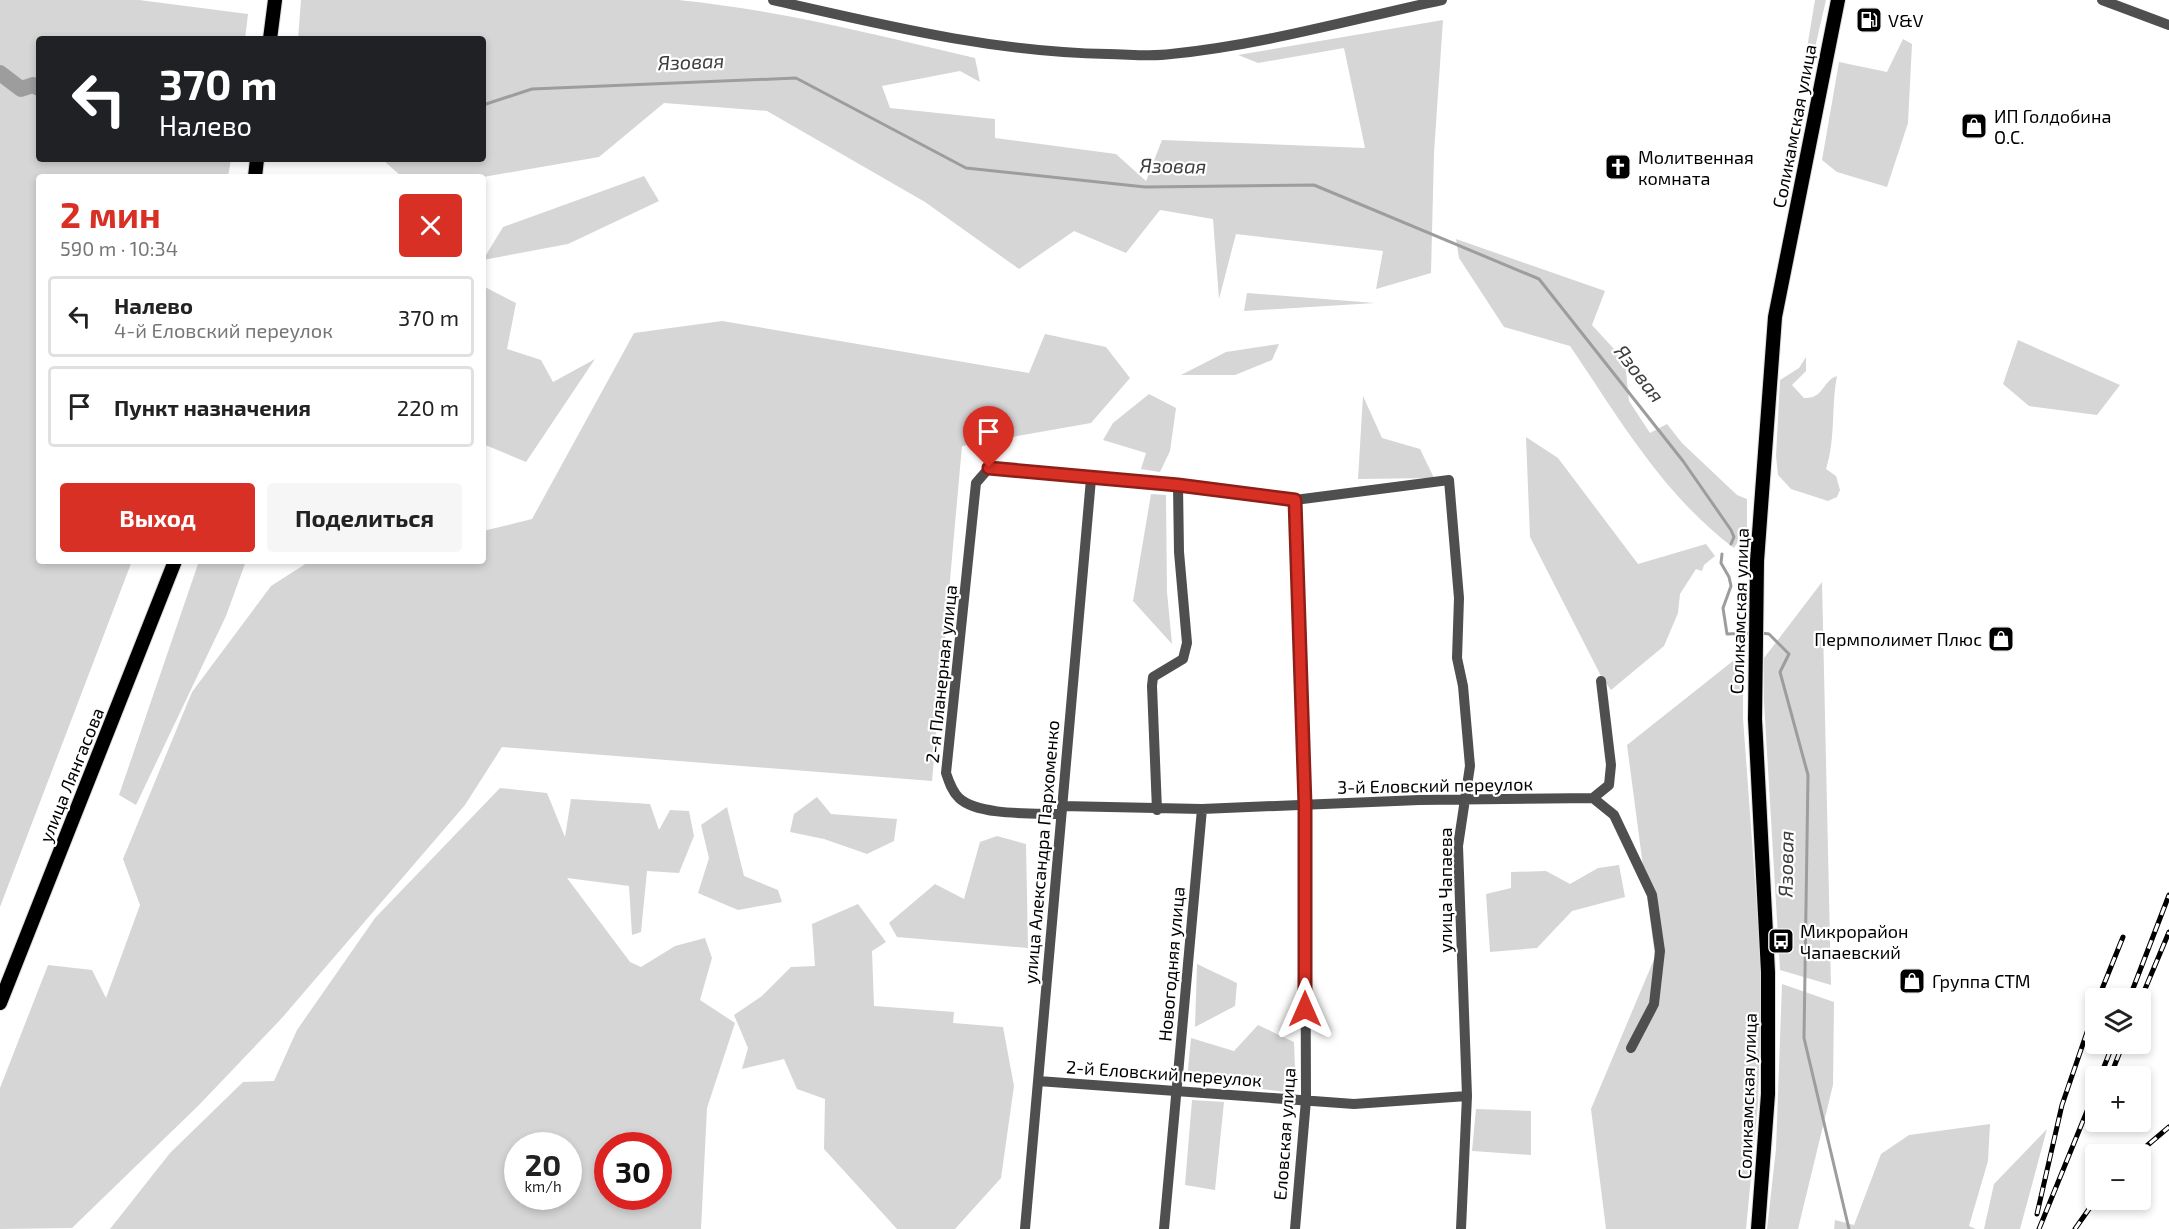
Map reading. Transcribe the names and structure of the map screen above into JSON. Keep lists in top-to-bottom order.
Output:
{
  "streets": {
    "main road": ["Соликамская улица", "улица Лянгасова"],
    "street": [
      "2-я Планерная улица",
      "3-й Еловский переулок",
      "улица Александра Пархоменко",
      "улица Чапаева",
      "Новогодняя улица",
      "2-й Еловский переулок",
      "Еловская улица"
    ]
  },
  "crossings": [
    ["2-я Планерная улица", "3-й Еловский переулок"],
    ["2-я Планерная улица", "улица Александра Пархоменко"],
    ["3-й Еловский переулок", "улица Александра Пархоменко"],
    ["3-й Еловский переулок", "улица Чапаева"],
    ["3-й Еловский переулок", "Новогодняя улица"],
    ["3-й Еловский переулок", "Еловская улица"],
    ["улица Александра Пархоменко", "2-й Еловский переулок"],
    ["улица Чапаева", "2-й Еловский переулок"],
    ["улица Чапаева", "Еловская улица"],
    ["Новогодняя улица", "2-й Еловский переулок"],
    ["2-й Еловский переулок", "Еловская улица"]
  ],
  "water": ["Язовая"],
  "places": {
    "fuel station": ["V&V"],
    "shop": ["ИП Голдобина О.С.", "Пермполимет Плюс", "Группа СТМ"],
    "church": ["Молитвенная комната"],
    "bus stop": ["Микрорайон Чапаевский"]
  },
  "page": {
    "turn": ["370 m", "Налево"],
    "heading": ["2 мин", "590 m · 10:34"],
    "list": [
      {
        "name": "Налево",
        "note": "4-й Еловский переулок",
        "value": "370 m"
      },
      {
        "name": "Пункт назначения",
        "value": "220 m"
      }
    ],
    "buttons": ["Выход", "Поделиться"],
    "map_buttons": ["+", "−"],
    "speed": "20 km/h",
    "limit": "30"
  }
}
